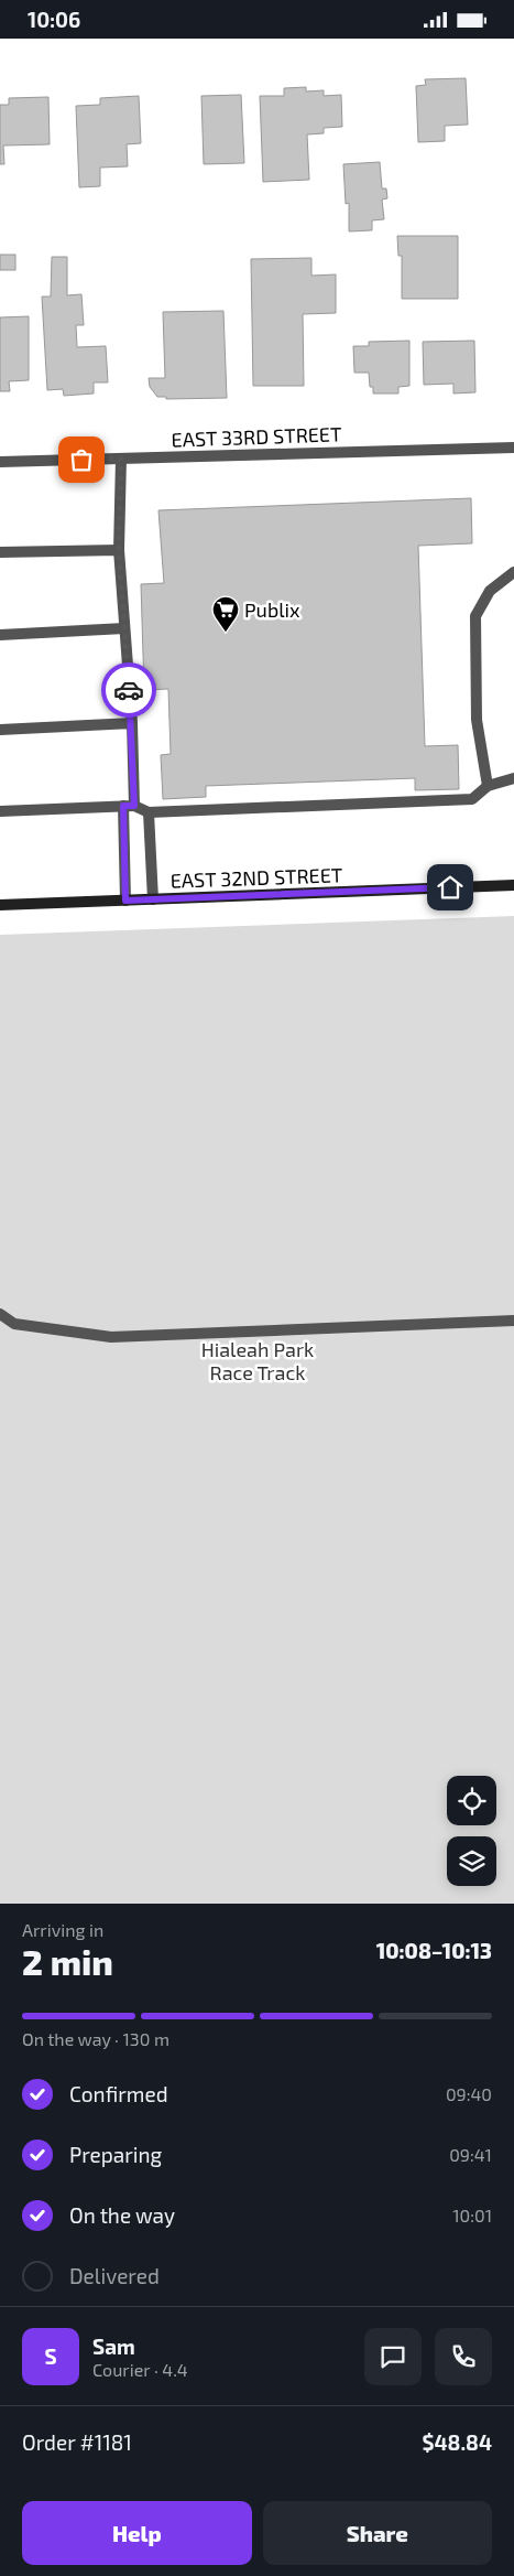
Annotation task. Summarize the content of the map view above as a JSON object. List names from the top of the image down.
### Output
{
  "streets": {
    "street": ["EAST 33RD STREET", "EAST 32ND STREET"]
  },
  "parks": ["Hialeah Park Race Track"],
  "places": {
    "supermarket": ["Publix"]
  },
  "page": {
    "status": "10:06",
    "heading": ["2 min", "Arriving in", "10:08–10:13"],
    "panel": [
      "Sam",
      "Courier · 4.4",
      "Order #1181",
      "$48.84"
    ],
    "bar": "On the way · 130 m",
    "list": [
      ["Confirmed", "09:40"],
      ["Preparing", "09:41"],
      ["On the way", "10:01"],
      "Delivered"
    ],
    "round": "S",
    "buttons": ["Help", "Share"]
  }
}
